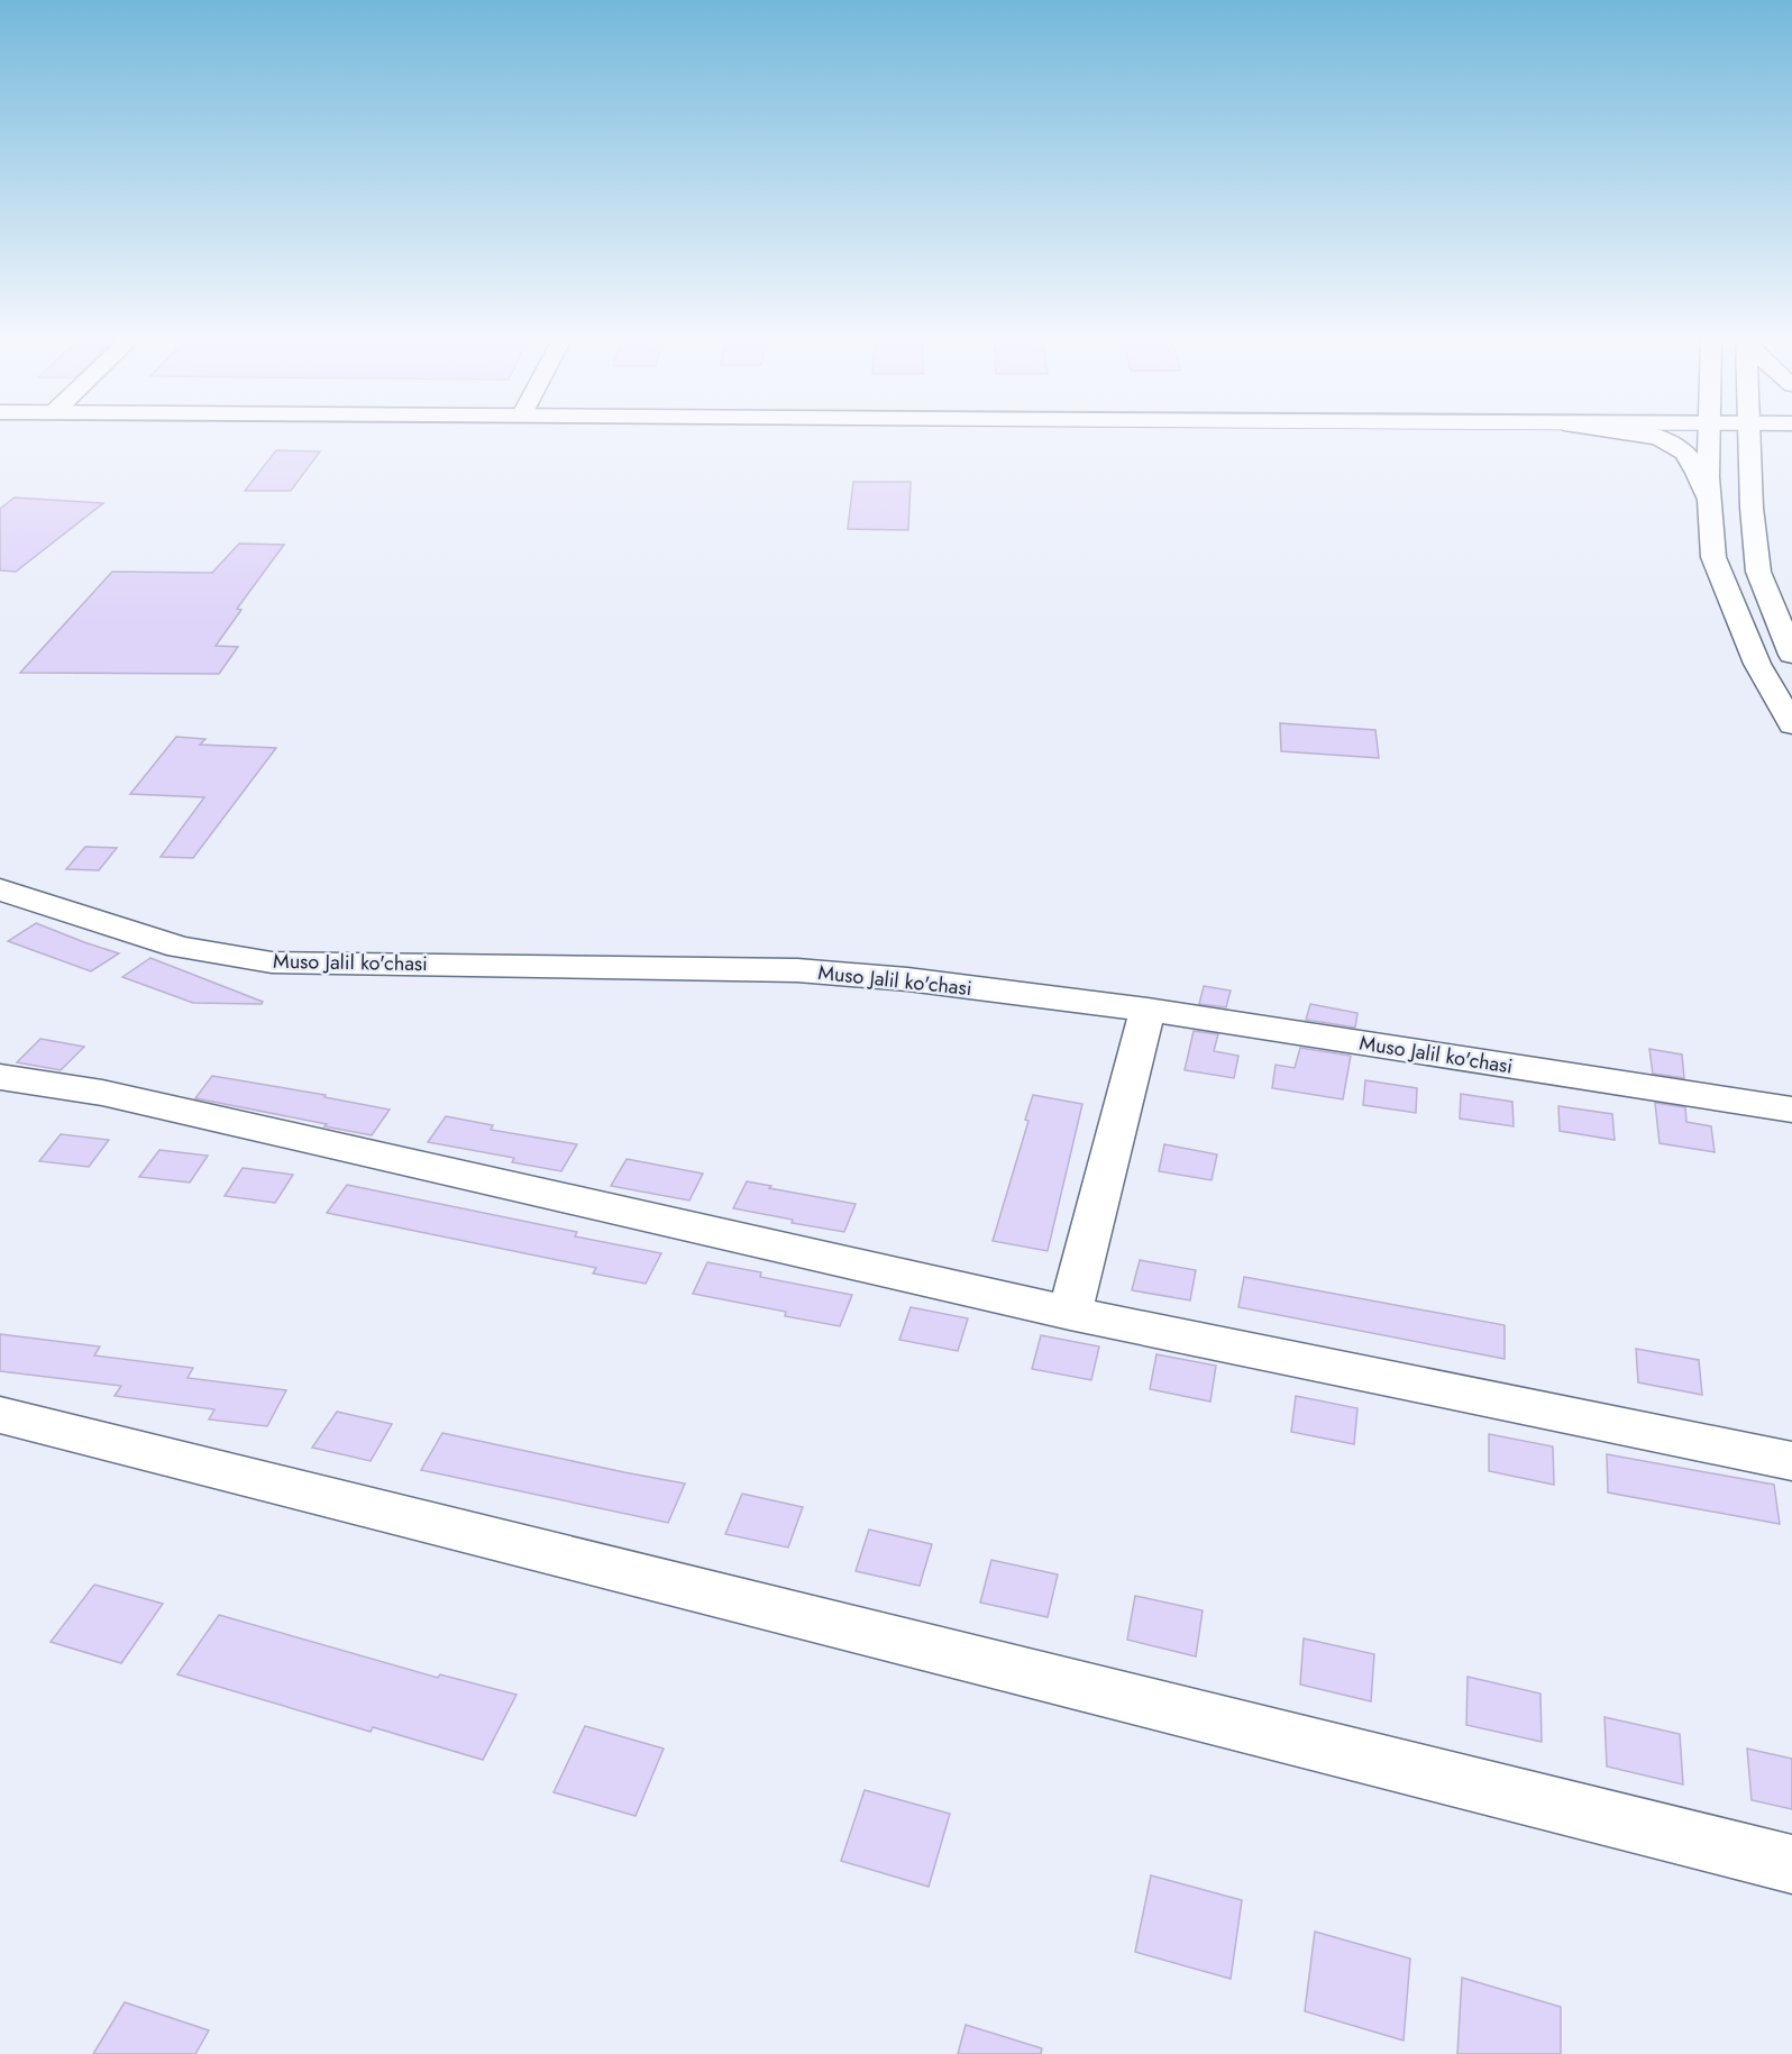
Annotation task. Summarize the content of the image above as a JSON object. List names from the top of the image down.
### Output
{
  "streets": {
    "main road": ["Muso Jalil ko'chasi"]
  }
}
